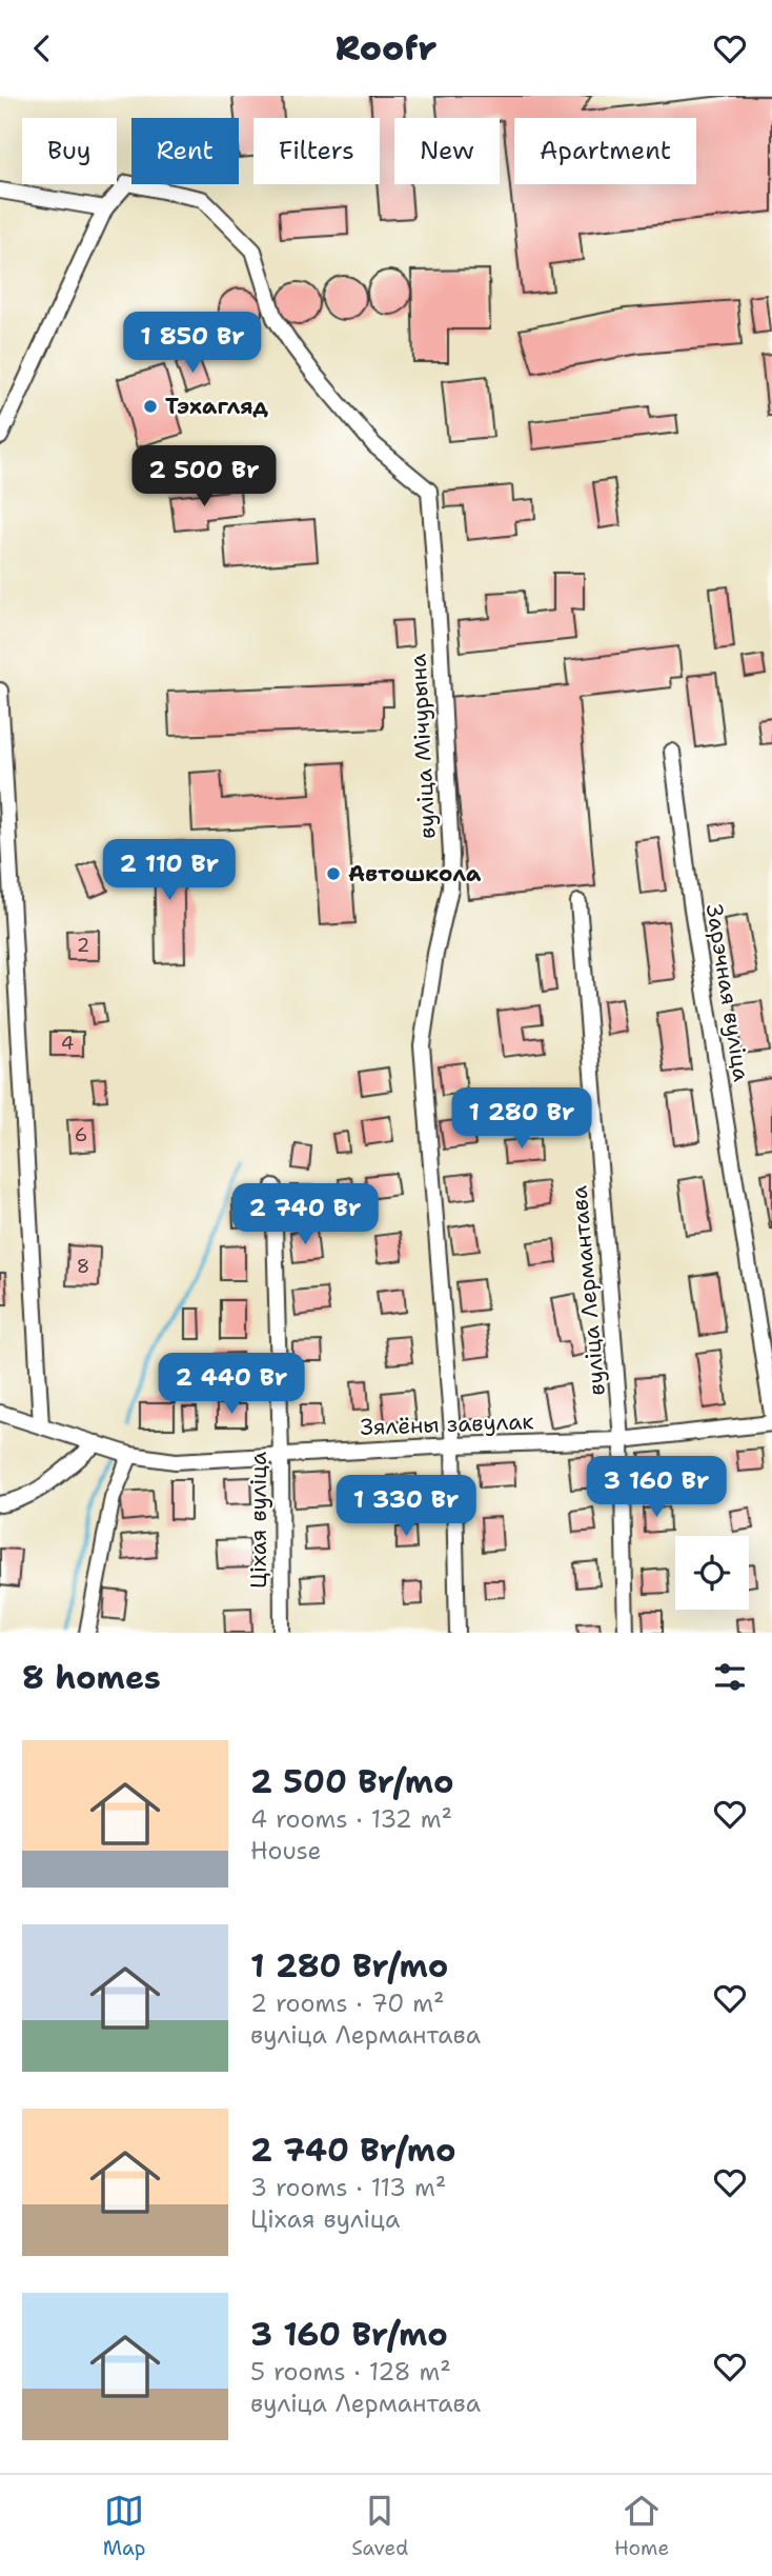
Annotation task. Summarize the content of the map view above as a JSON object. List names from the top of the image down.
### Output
{
  "streets": {
    "street": [
      "вуліца Мічурына",
      "Зарэчная вуліца",
      "вуліца Лермантава",
      "Зялёны завулак",
      "Ціхая вуліца"
    ]
  },
  "crossings": [
    ["вуліца Мічурына", "Зялёны завулак"],
    ["вуліца Лермантава", "Зялёны завулак"],
    ["Зялёны завулак", "Ціхая вуліца"]
  ],
  "places": ["Тэхагляд", "Автошкола"],
  "house_numbers": [
    "2",
    "4",
    "6",
    "8"
  ],
  "page": {
    "header": "Roofr",
    "chip": [
      "Buy",
      "Rent",
      "Filters",
      "New",
      "Apartment"
    ],
    "price": [
      "1 850 Br",
      "2 500 Br",
      "2 110 Br",
      "1 280 Br",
      "2 740 Br",
      "2 440 Br",
      "3 160 Br",
      "1 330 Br"
    ],
    "heading": "8 homes",
    "list": [
      {
        "name": "2 500 Br/mo",
        "note": "4 rooms · 132 m² · House"
      },
      {
        "name": "1 280 Br/mo",
        "note": "2 rooms · 70 m² · вуліца Лермантава"
      },
      {
        "name": "2 740 Br/mo",
        "note": "3 rooms · 113 m² · Ціхая вуліца"
      },
      {
        "name": "3 160 Br/mo",
        "note": "5 rooms · 128 m² · вуліца Лермантава"
      }
    ],
    "tabs": ["Map", "Saved", "Home"]
  }
}
